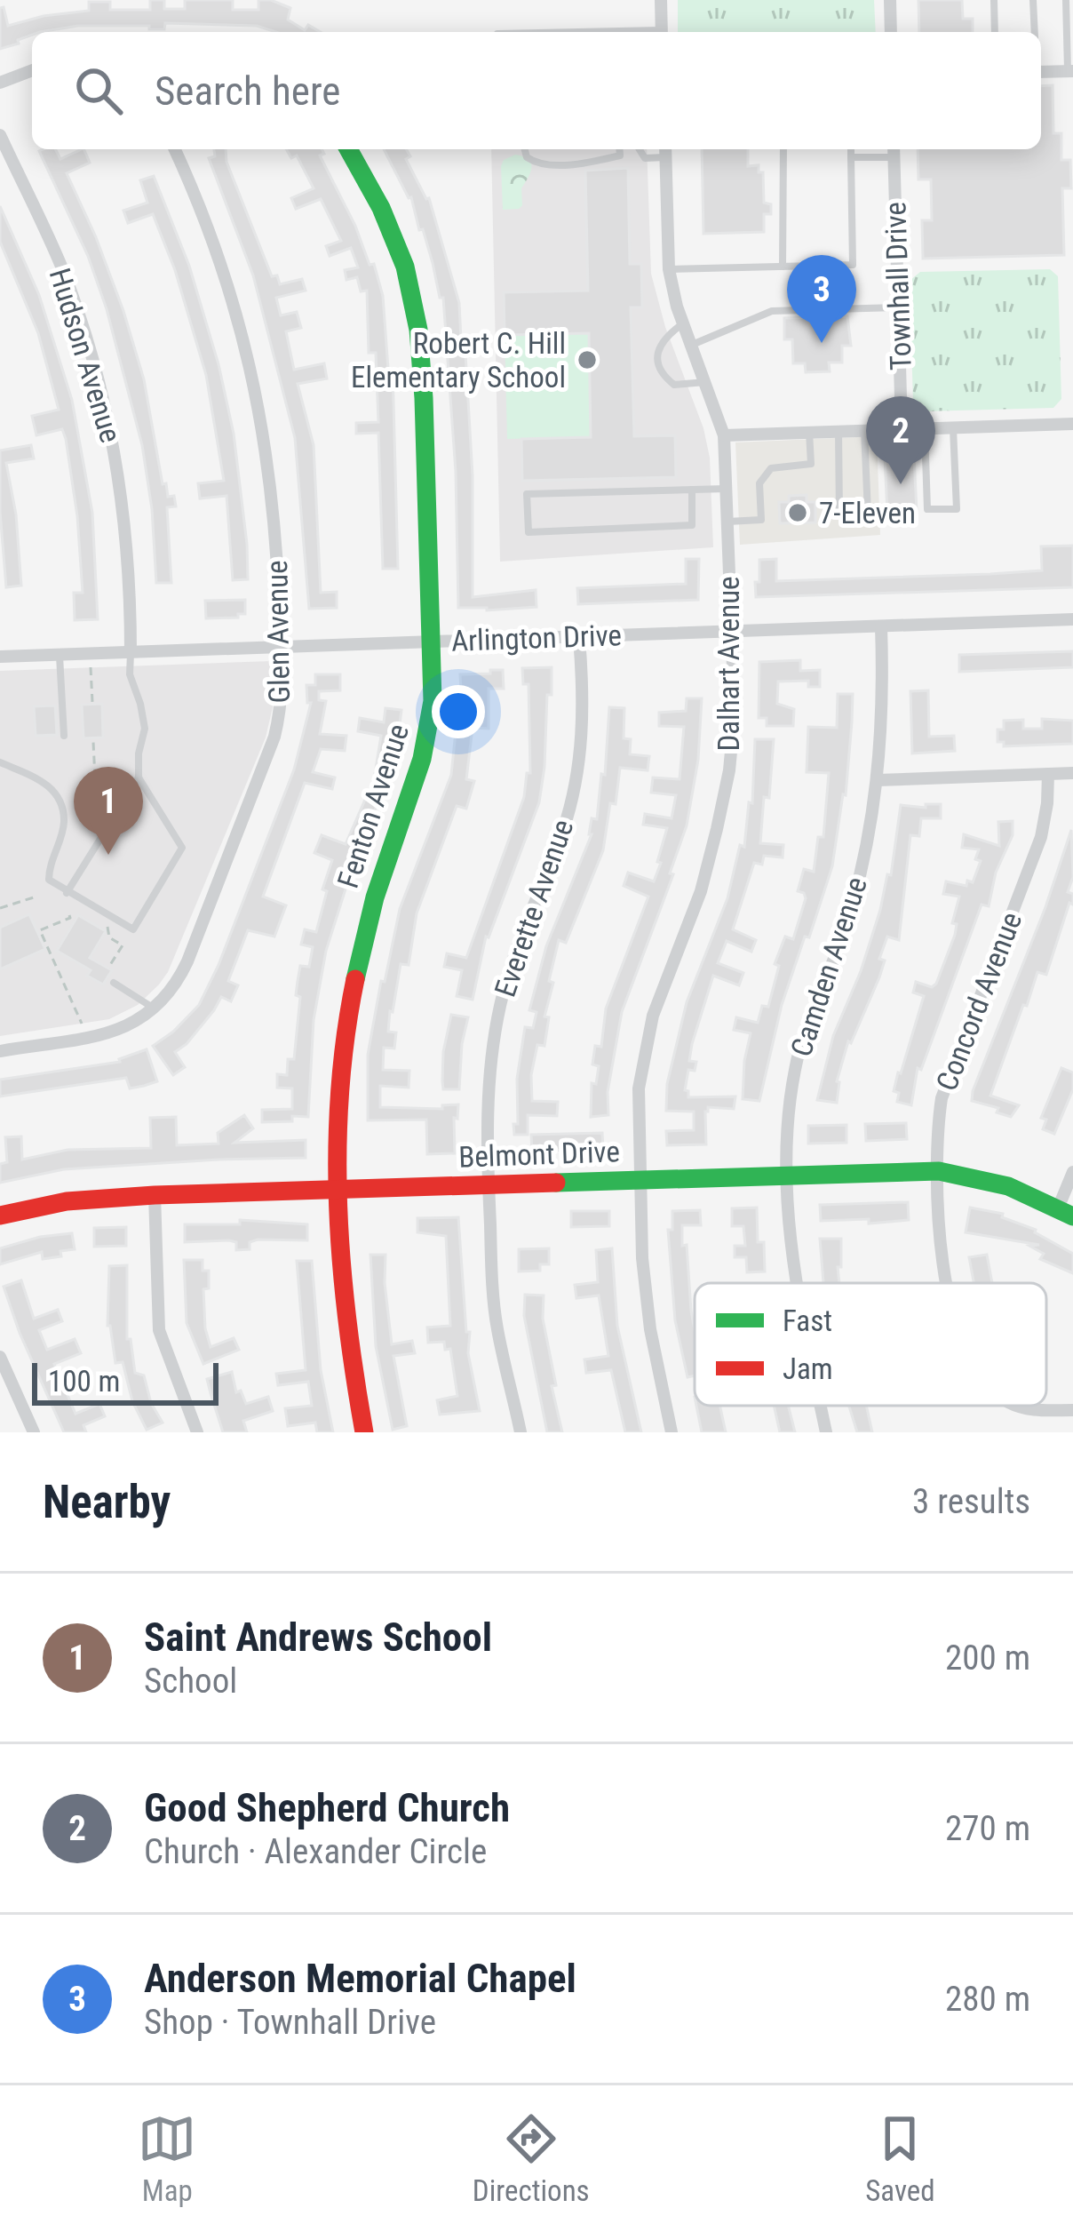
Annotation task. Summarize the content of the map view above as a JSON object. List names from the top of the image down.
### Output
{
  "streets": {
    "street": [
      "Townhall Drive",
      "Hudson Avenue",
      "Glen Avenue",
      "Arlington Drive",
      "Dalhart Avenue",
      "Fenton Avenue",
      "Everette Avenue",
      "Camden Avenue",
      "Concord Avenue",
      "Belmont Drive"
    ]
  },
  "crossings": [
    ["Hudson Avenue", "Arlington Drive"],
    ["Glen Avenue", "Arlington Drive"],
    ["Arlington Drive", "Dalhart Avenue"],
    ["Arlington Drive", "Fenton Avenue"],
    ["Arlington Drive", "Everette Avenue"],
    ["Arlington Drive", "Camden Avenue"],
    ["Dalhart Avenue", "Belmont Drive"],
    ["Fenton Avenue", "Belmont Drive"],
    ["Everette Avenue", "Belmont Drive"],
    ["Camden Avenue", "Belmont Drive"],
    ["Concord Avenue", "Belmont Drive"]
  ],
  "places": ["Robert C. Hill Elementary School", "7-Eleven"],
  "legend": ["Fast", "Jam"],
  "scale_bar": "100 m",
  "page": {
    "search": "Search here",
    "pins": ["3", "2", "1"],
    "scale": "100 m",
    "heading": ["Nearby", "3 results"],
    "list": [
      {
        "mark": "1",
        "name": "Saint Andrews School",
        "note": "School",
        "value": "200 m"
      },
      {
        "mark": "2",
        "name": "Good Shepherd Church",
        "note": "Church · Alexander Circle",
        "value": "270 m"
      },
      {
        "mark": "3",
        "name": "Anderson Memorial Chapel",
        "note": "Shop · Townhall Drive",
        "value": "280 m"
      }
    ],
    "nav": ["Map", "Directions", "Saved"]
  }
}
